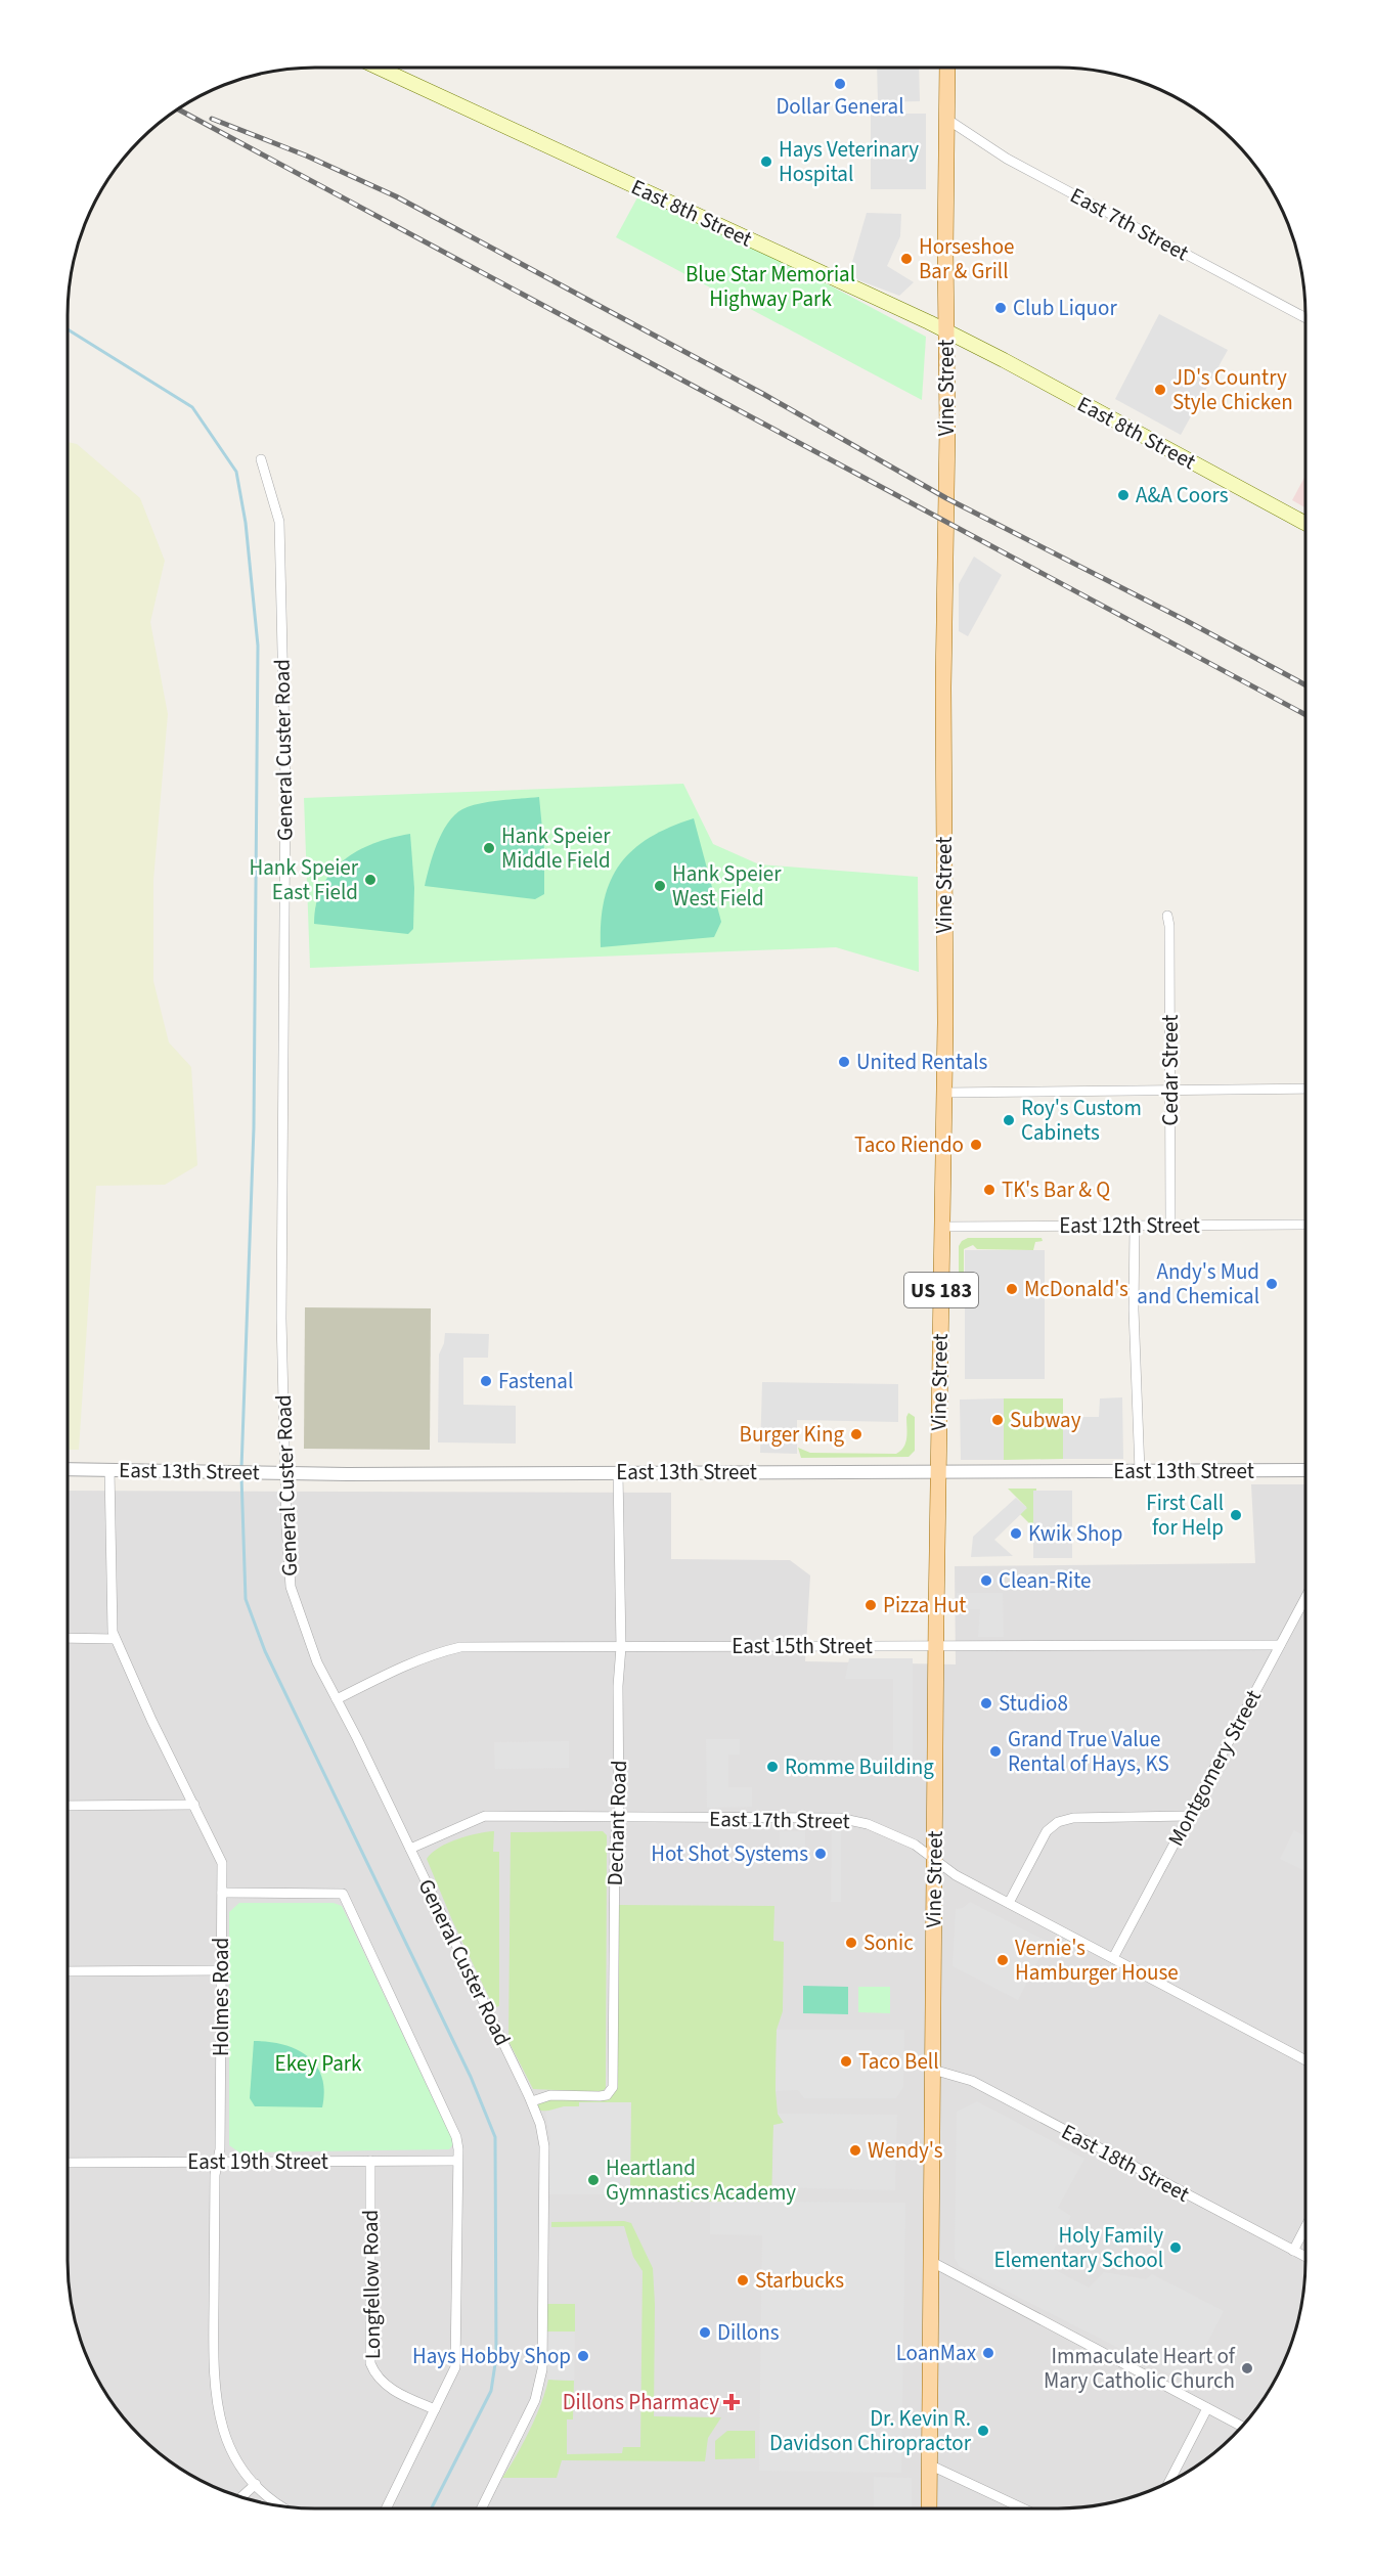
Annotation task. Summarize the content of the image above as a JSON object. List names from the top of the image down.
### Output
{
  "streets": {
    "main road": ["East 8th Street", "Vine Street", "US 183"],
    "street": [
      "East 7th Street",
      "General Custer Road",
      "Cedar Street",
      "East 12th Street",
      "East 13th Street",
      "East 15th Street",
      "Montgomery Street",
      "East 17th Street",
      "Dechant Road",
      "Holmes Road",
      "East 19th Street",
      "East 18th Street",
      "Longfellow Road"
    ]
  },
  "crossings": [
    ["East 8th Street", "Vine Street"],
    ["East 7th Street", "Vine Street"],
    ["Vine Street", "East 12th Street"],
    ["Vine Street", "East 13th Street"],
    ["Vine Street", "East 15th Street"],
    ["Vine Street", "East 17th Street"],
    ["Vine Street", "East 18th Street"],
    ["General Custer Road", "East 13th Street"],
    ["General Custer Road", "East 15th Street"],
    ["General Custer Road", "East 17th Street"],
    ["General Custer Road", "Dechant Road"],
    ["Cedar Street", "East 12th Street"],
    ["East 13th Street", "Dechant Road"],
    ["East 13th Street", "Holmes Road"],
    ["East 15th Street", "Montgomery Street"],
    ["East 15th Street", "Dechant Road"],
    ["Montgomery Street", "East 17th Street"],
    ["East 17th Street", "Dechant Road"],
    ["Holmes Road", "East 19th Street"],
    ["East 19th Street", "Longfellow Road"]
  ],
  "parks": ["Blue Star Memorial Highway Park", "Ekey Park"],
  "places": {
    "other": [
      "Dollar General",
      "Hays Veterinary Hospital",
      "Horseshoe Bar & Grill",
      "Club Liquor",
      "JD's Country Style Chicken",
      "A&A Coors",
      "Hank Speier Middle Field",
      "Hank Speier East Field",
      "Hank Speier West Field",
      "United Rentals",
      "Roy's Custom Cabinets",
      "Taco Riendo",
      "TK's Bar & Q",
      "Andy's Mud and Chemical",
      "McDonald's",
      "Fastenal",
      "Subway",
      "Burger King",
      "First Call for Help",
      "Kwik Shop",
      "Clean-Rite",
      "Pizza Hut",
      "Studio8",
      "Grand True Value Rental of Hays, KS",
      "Romme Building",
      "Hot Shot Systems",
      "Sonic",
      "Vernie's Hamburger House",
      "Taco Bell",
      "Wendy's",
      "Heartland Gymnastics Academy",
      "Holy Family Elementary School",
      "Starbucks",
      "Dillons",
      "LoanMax",
      "Hays Hobby Shop",
      "Immaculate Heart of Mary Catholic Church",
      "Dr. Kevin R. Davidson Chiropractor"
    ],
    "health": ["Dillons Pharmacy"]
  }
}
